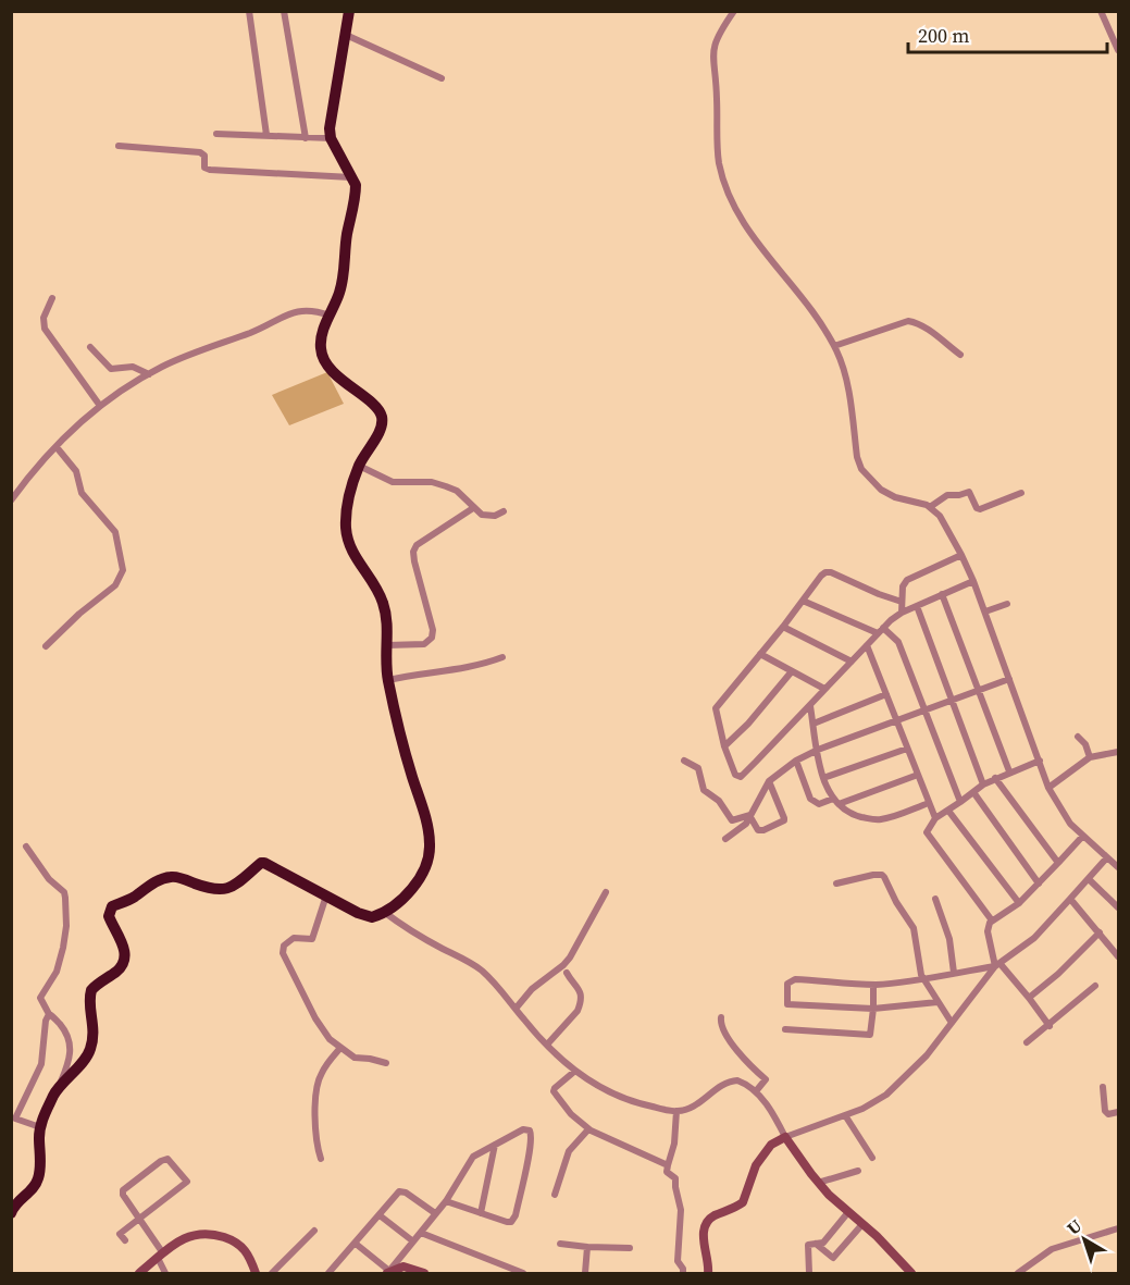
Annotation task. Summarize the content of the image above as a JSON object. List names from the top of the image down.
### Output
{
  "scale_bar": "200 m",
  "north": "top left"
}
